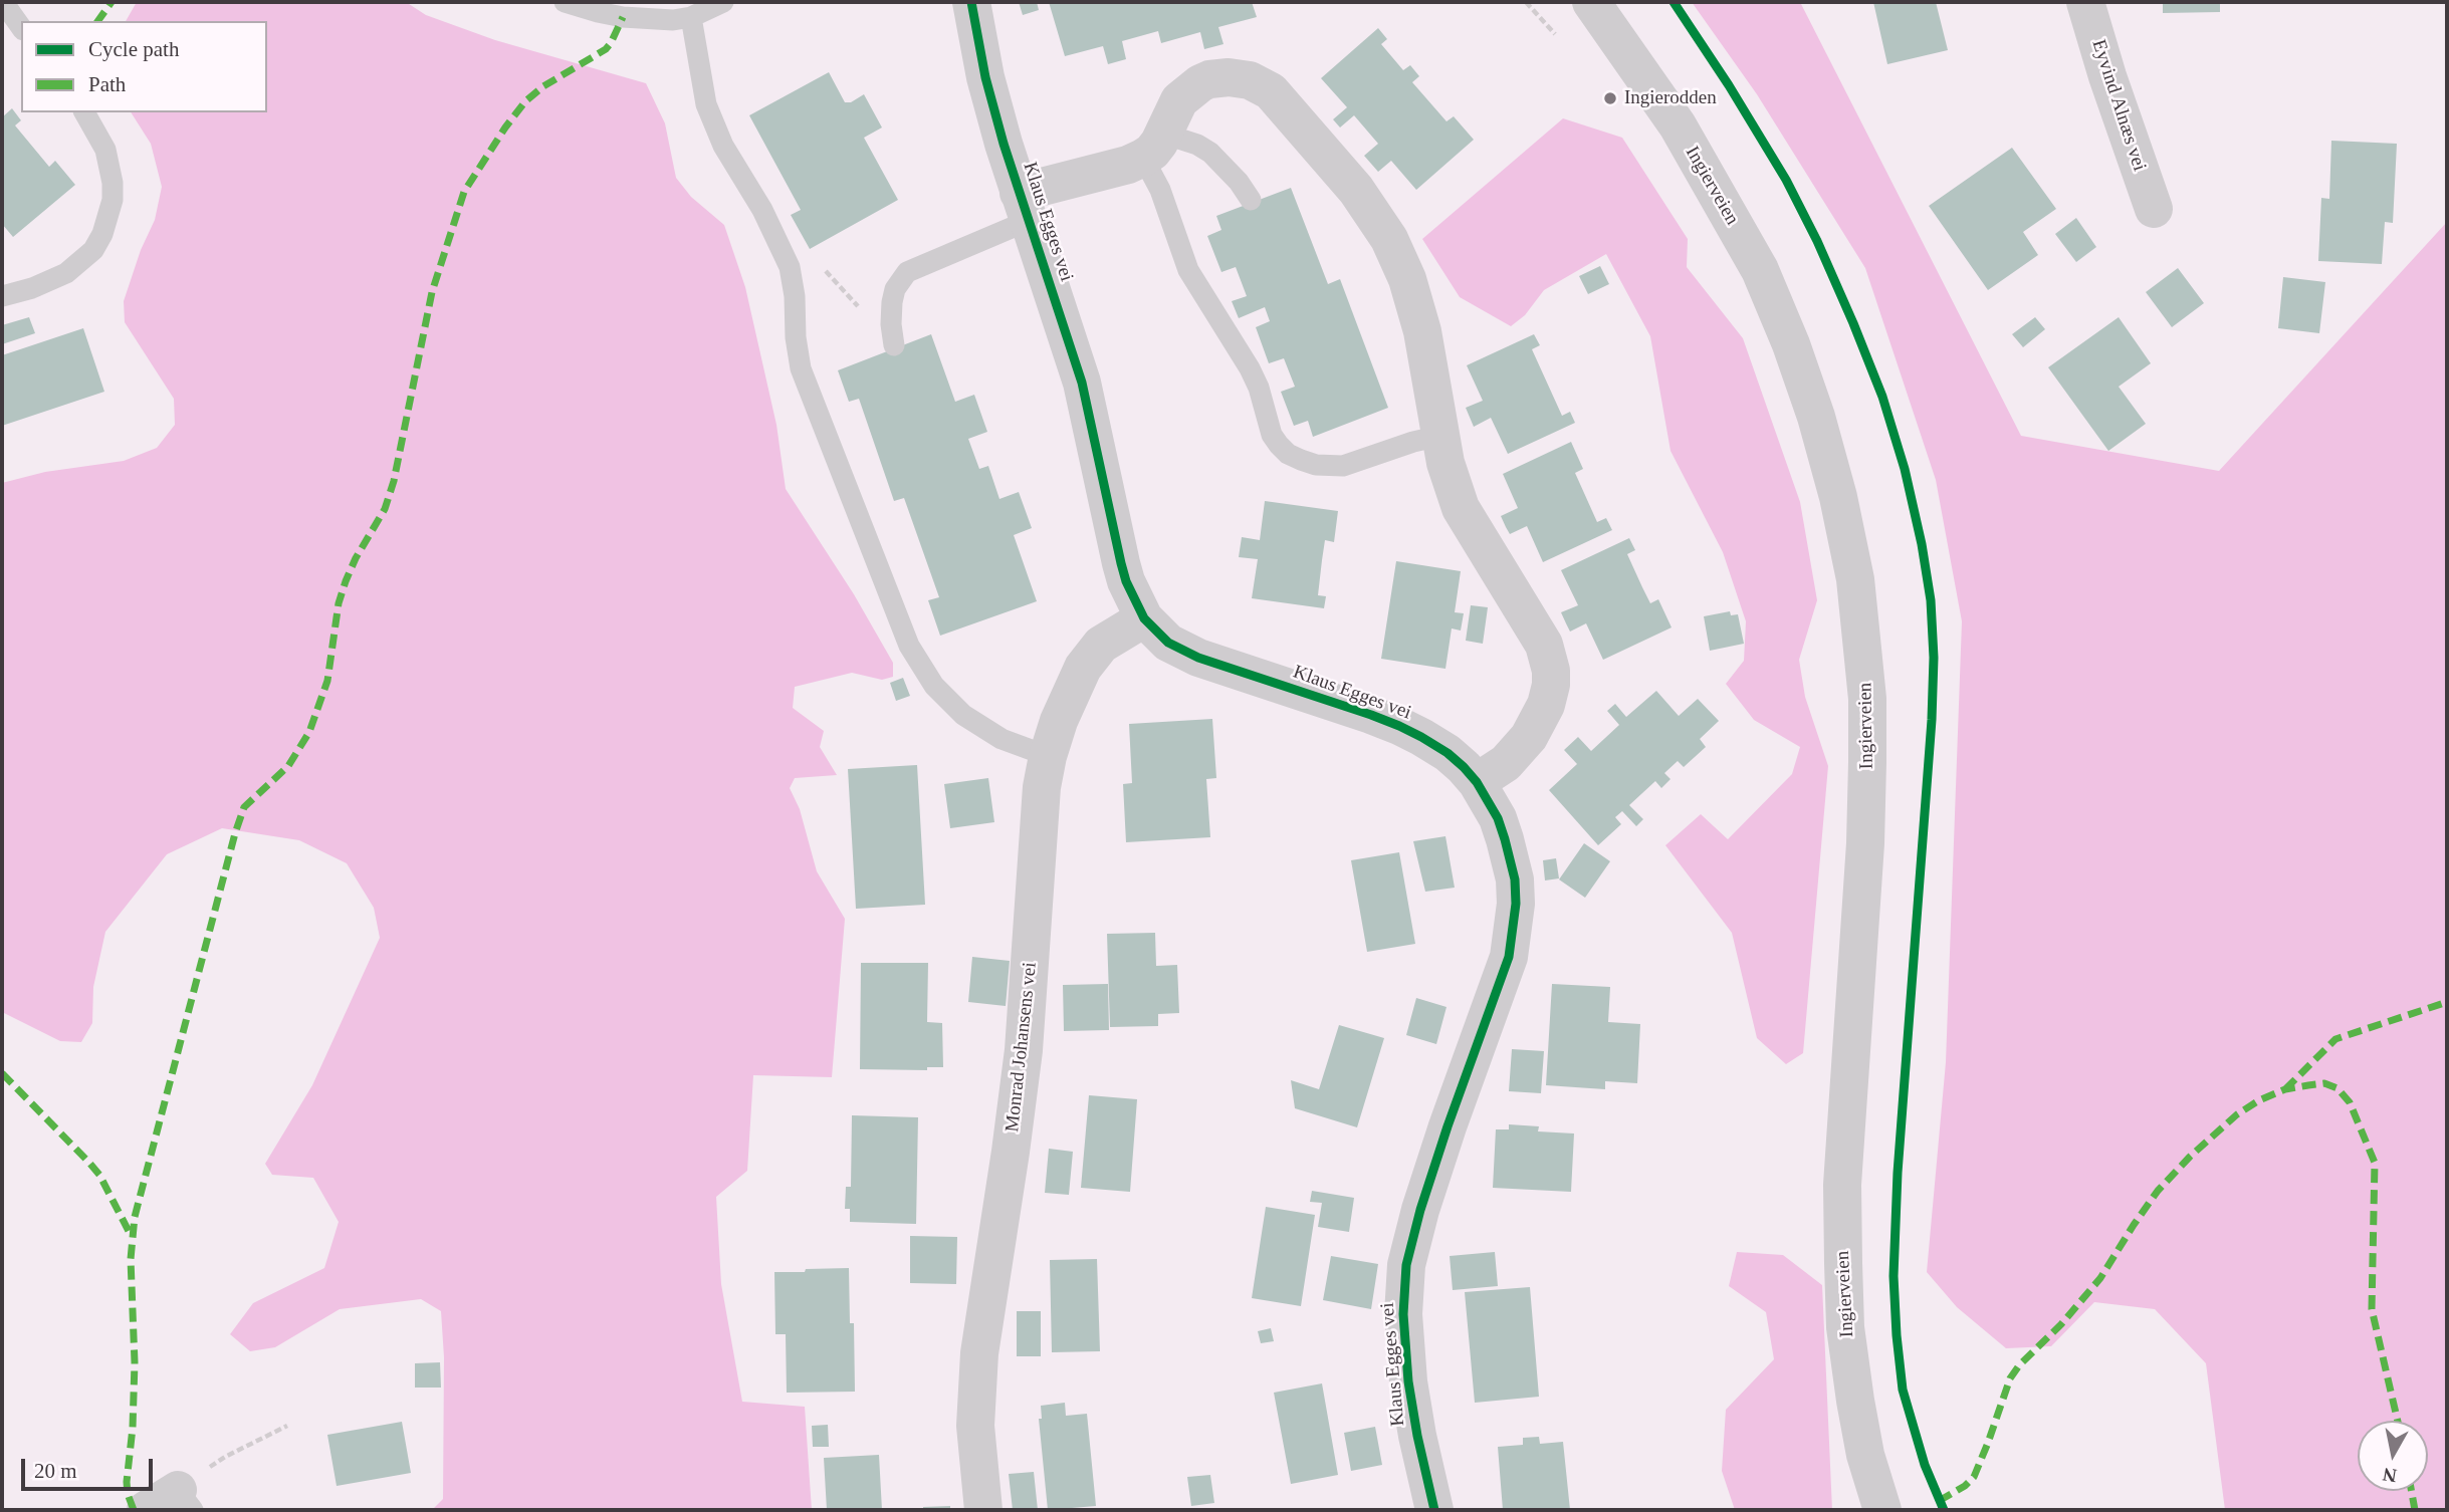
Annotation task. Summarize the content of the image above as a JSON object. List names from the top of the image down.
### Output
{
  "streets": {
    "street": [
      "Eyvind Alnæs vei",
      "Ingierveien",
      "Klaus Egges vei",
      "Monrad Johansens vei"
    ]
  },
  "crossings": [
    ["Klaus Egges vei", "Monrad Johansens vei"]
  ],
  "places": ["Ingierodden"],
  "legend": ["Cycle path", "Path"],
  "scale_bar": "20 m",
  "north": "bottom"
}
